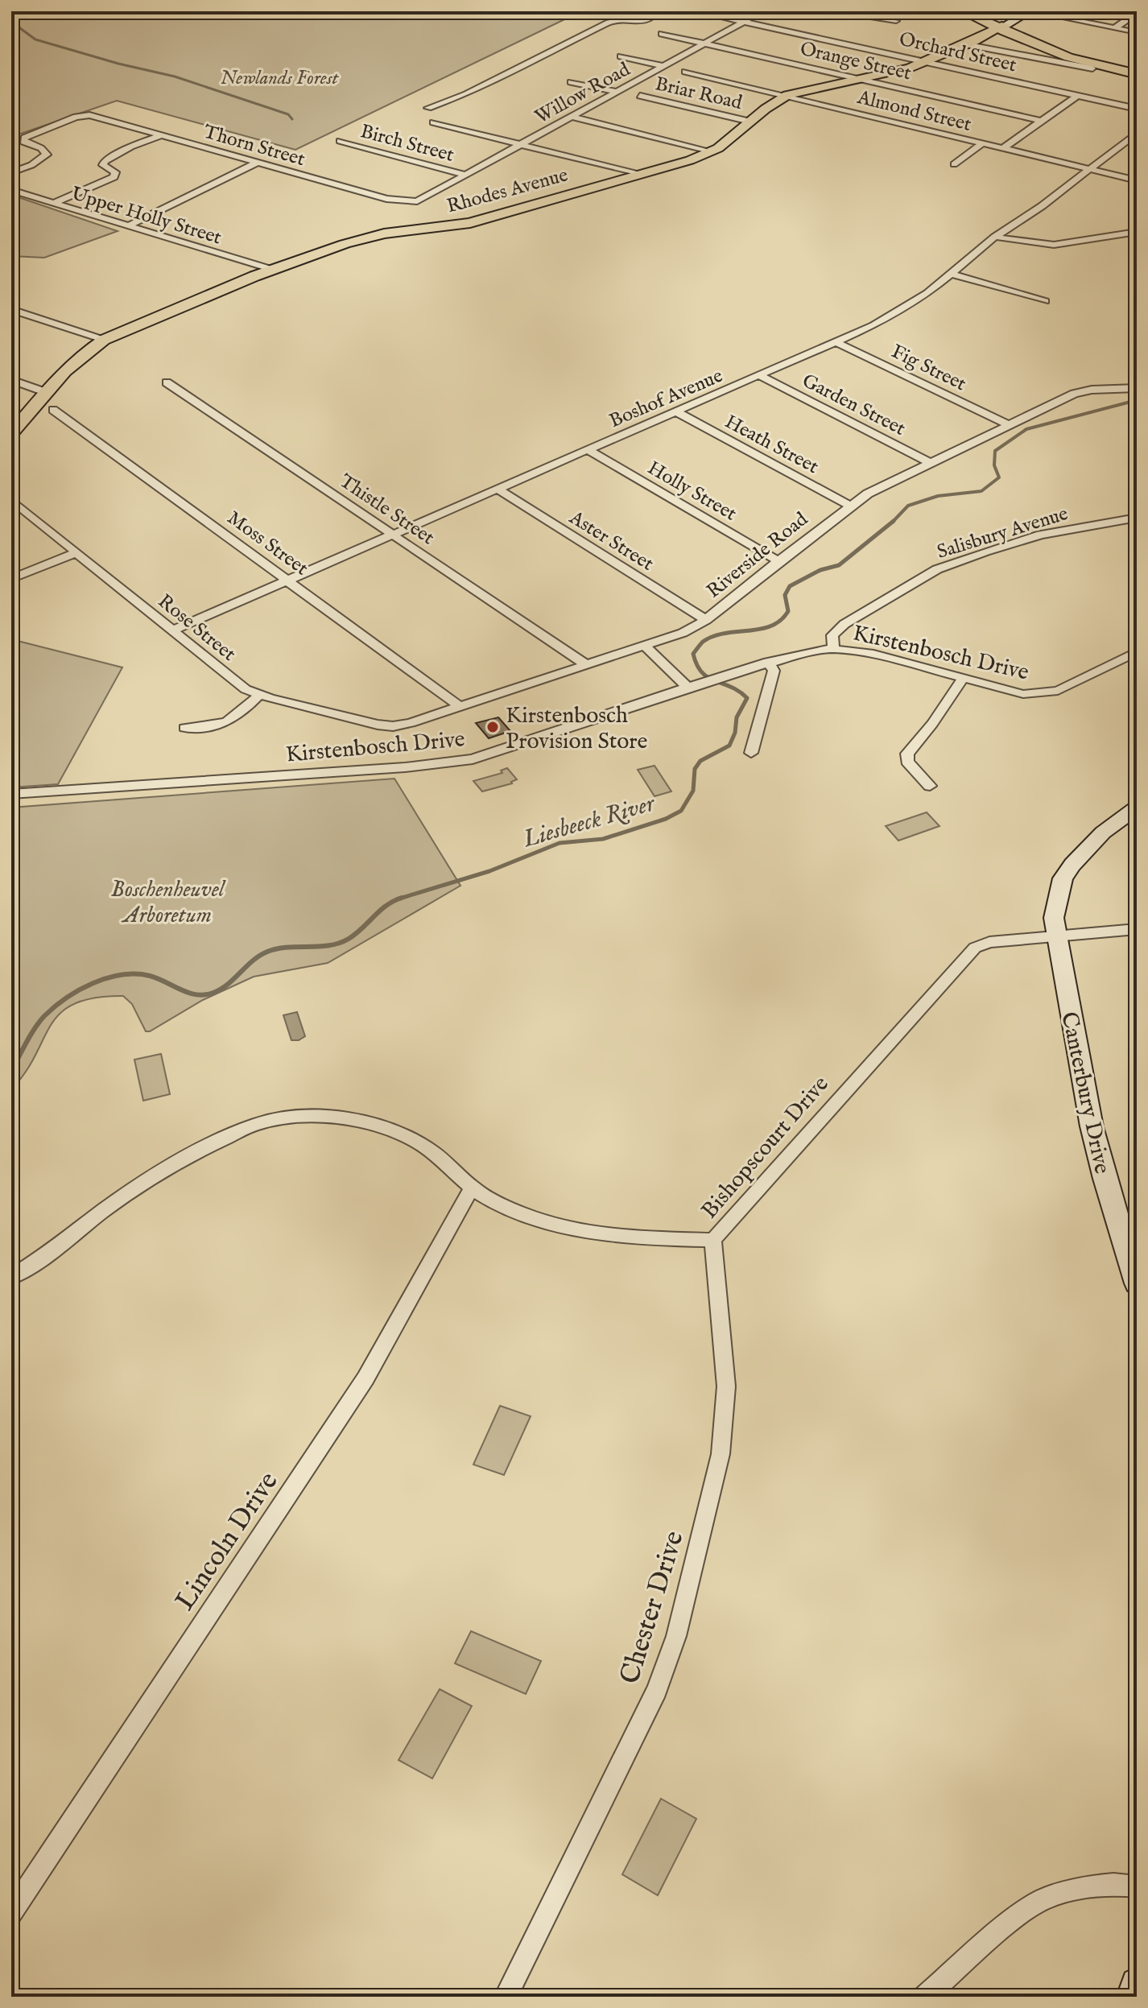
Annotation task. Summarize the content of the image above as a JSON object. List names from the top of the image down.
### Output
{
  "streets": {
    "main road": ["Rhodes Avenue"],
    "street": [
      "Orchard Street",
      "Orange Street",
      "Willow Road",
      "Briar Road",
      "Almond Street",
      "Birch Street",
      "Thorn Street",
      "Upper Holly Street",
      "Fig Street",
      "Boshof Avenue",
      "Garden Street",
      "Heath Street",
      "Holly Street",
      "Thistle Street",
      "Salisbury Avenue",
      "Aster Street",
      "Moss Street",
      "Riverside Road",
      "Rose Street",
      "Kirstenbosch Drive",
      "Canterbury Drive",
      "Bishopscourt Drive",
      "Lincoln Drive",
      "Chester Drive"
    ]
  },
  "crossings": [
    ["Orchard Street", "Willow Road"],
    ["Orchard Street", "Rhodes Avenue"],
    ["Orange Street", "Willow Road"],
    ["Orange Street", "Rhodes Avenue"],
    ["Willow Road", "Birch Street"],
    ["Willow Road", "Thorn Street"],
    ["Briar Road", "Rhodes Avenue"],
    ["Almond Street", "Rhodes Avenue"],
    ["Almond Street", "Boshof Avenue"],
    ["Rhodes Avenue", "Upper Holly Street"],
    ["Fig Street", "Boshof Avenue"],
    ["Fig Street", "Riverside Road"],
    ["Boshof Avenue", "Garden Street"],
    ["Boshof Avenue", "Heath Street"],
    ["Boshof Avenue", "Holly Street"],
    ["Boshof Avenue", "Thistle Street"],
    ["Boshof Avenue", "Aster Street"],
    ["Boshof Avenue", "Moss Street"],
    ["Boshof Avenue", "Rose Street"],
    ["Garden Street", "Riverside Road"],
    ["Heath Street", "Riverside Road"],
    ["Holly Street", "Riverside Road"],
    ["Thistle Street", "Riverside Road"],
    ["Salisbury Avenue", "Kirstenbosch Drive"],
    ["Aster Street", "Riverside Road"],
    ["Moss Street", "Riverside Road"],
    ["Riverside Road", "Rose Street"],
    ["Canterbury Drive", "Bishopscourt Drive"],
    ["Bishopscourt Drive", "Lincoln Drive"],
    ["Bishopscourt Drive", "Chester Drive"]
  ],
  "water": ["Liesbeeck River"],
  "parks": ["Newlands Forest", "Boschenheuvel Arboretum"],
  "places": ["Kirstenbosch Provision Store"]
}
